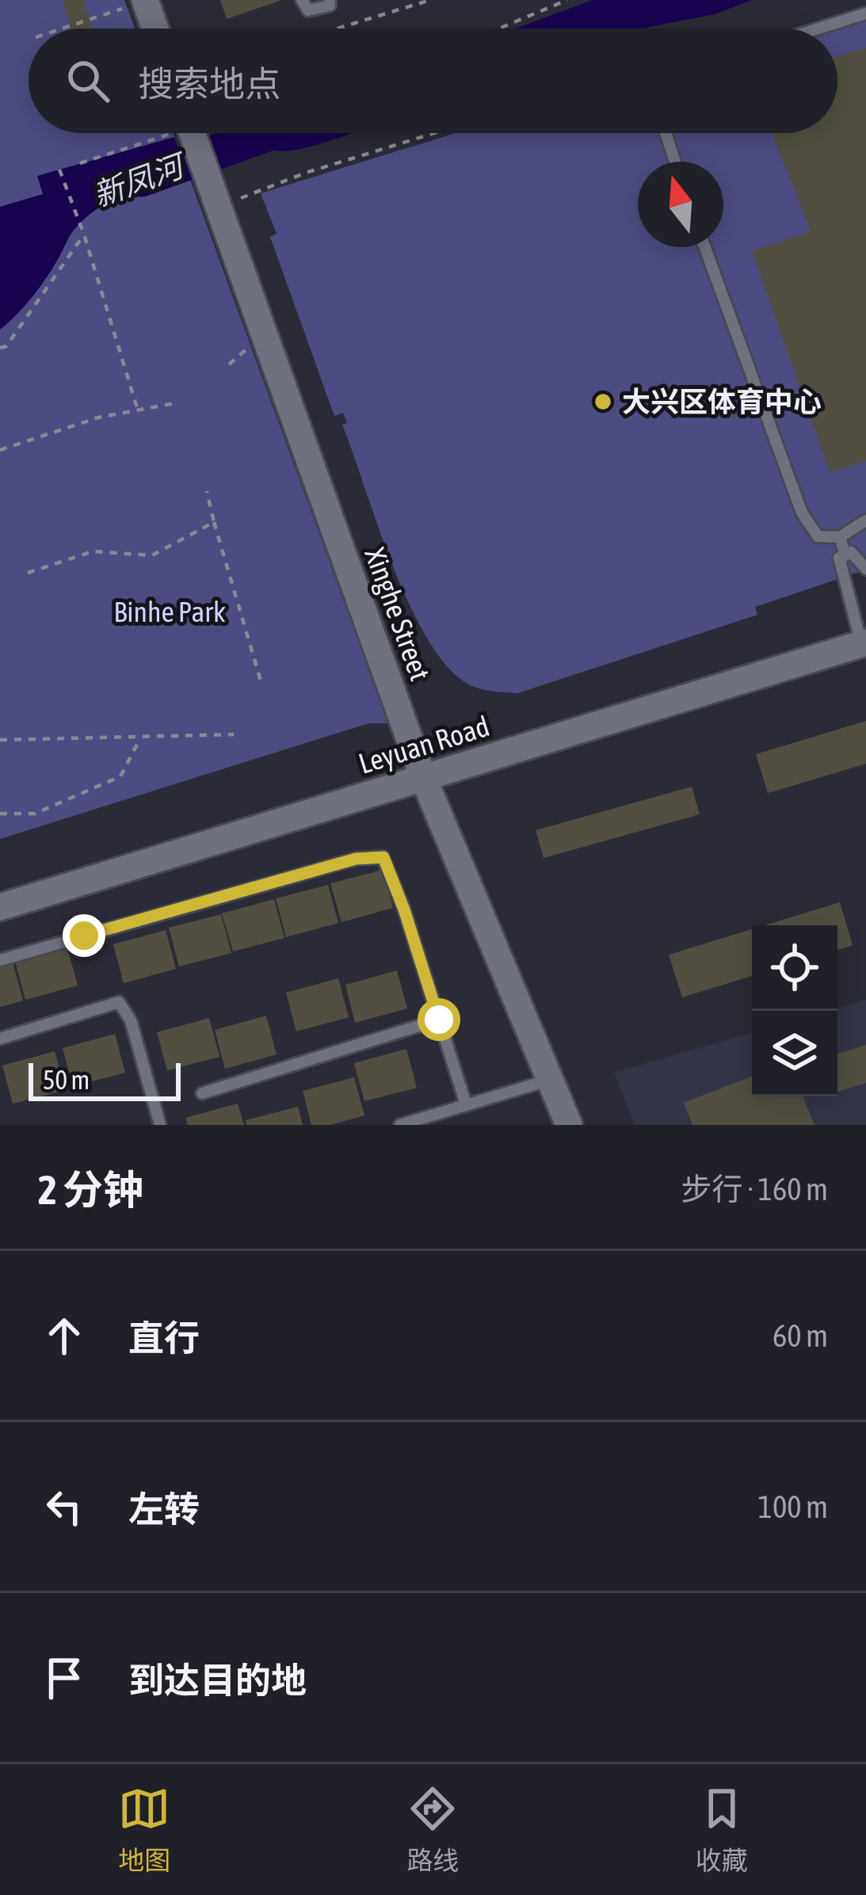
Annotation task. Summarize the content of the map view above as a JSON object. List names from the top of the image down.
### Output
{
  "streets": {
    "street": ["Xinghe Street", "Leyuan Road"]
  },
  "crossings": [
    ["Xinghe Street", "Leyuan Road"]
  ],
  "water": ["新凤河"],
  "parks": ["Binhe Park"],
  "places": ["大兴区体育中心"],
  "scale_bar": "50 m",
  "north": "top",
  "page": {
    "search": "搜索地点",
    "scale": "50 m",
    "heading": ["2 分钟", "步行 · 160 m"],
    "list": [
      ["直行", "60 m"],
      ["左转", "100 m"],
      "到达目的地"
    ],
    "nav": ["地图", "路线", "收藏"]
  }
}
